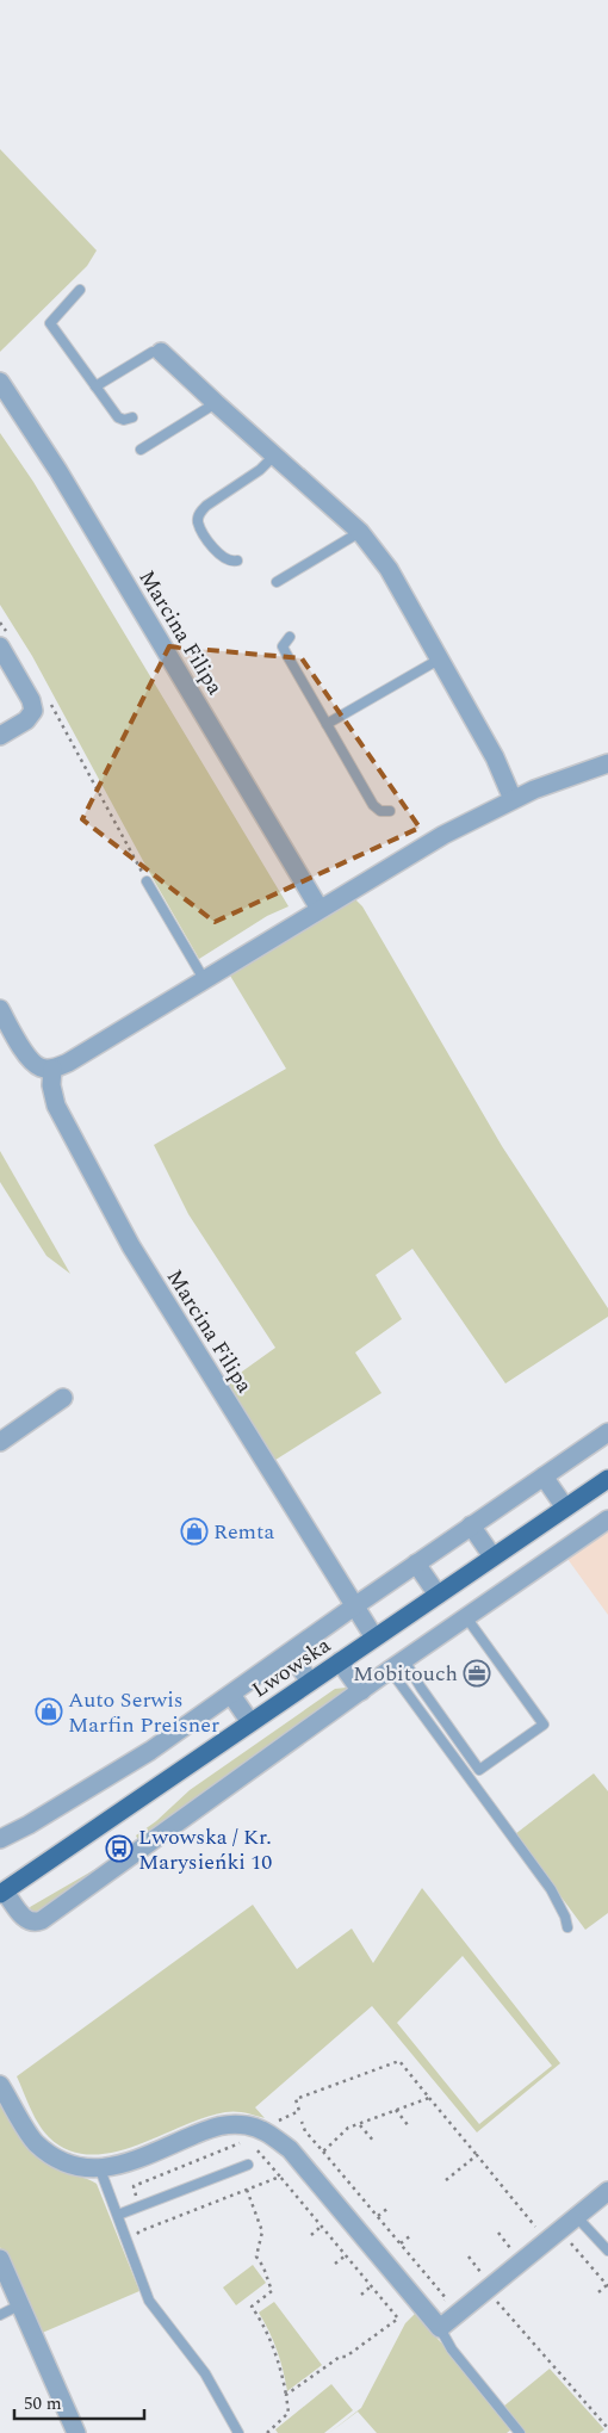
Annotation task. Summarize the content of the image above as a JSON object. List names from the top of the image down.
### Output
{
  "streets": {
    "main road": ["Lwowska"],
    "street": ["Marcina Filipa"]
  },
  "crossings": [
    ["Marcina Filipa", "Lwowska"]
  ],
  "places": {
    "shop": ["Remta", "Auto Serwis Marfin Preisner"],
    "office": ["Mobitouch"],
    "bus stop": ["Lwowska / Kr. Marysieńki 10"]
  },
  "scale_bar": "50 m"
}
